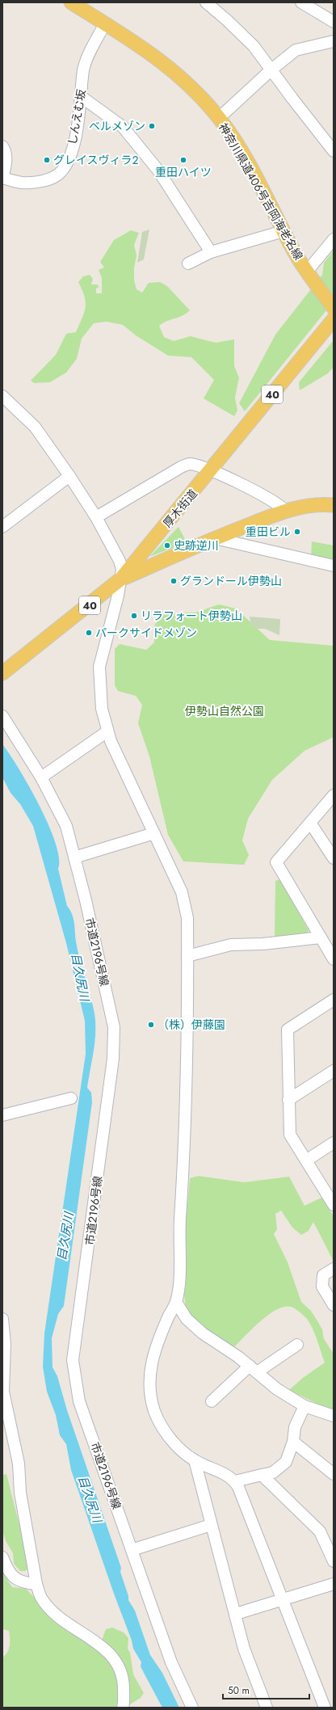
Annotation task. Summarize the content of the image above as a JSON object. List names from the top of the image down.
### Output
{
  "streets": {
    "main road": ["神奈川県道406号吉岡海老名線", "40", "厚木街道"],
    "street": ["しんえむ坂", "市道2196号線"]
  },
  "crossings": [
    ["しんえむ坂", "神奈川県道406号吉岡海老名線"],
    ["40", "厚木街道"]
  ],
  "water": ["目久尻川"],
  "parks": ["伊勢山自然公園"],
  "places": [
    "ベルメゾン",
    "グレイスヴィラ2",
    "重田ハイツ",
    "重田ビル",
    "史跡逆川",
    "グランドール伊勢山",
    "リラフォート伊勢山",
    "パークサイドメゾン",
    "（株）伊藤園"
  ],
  "scale_bar": "50 m"
}
